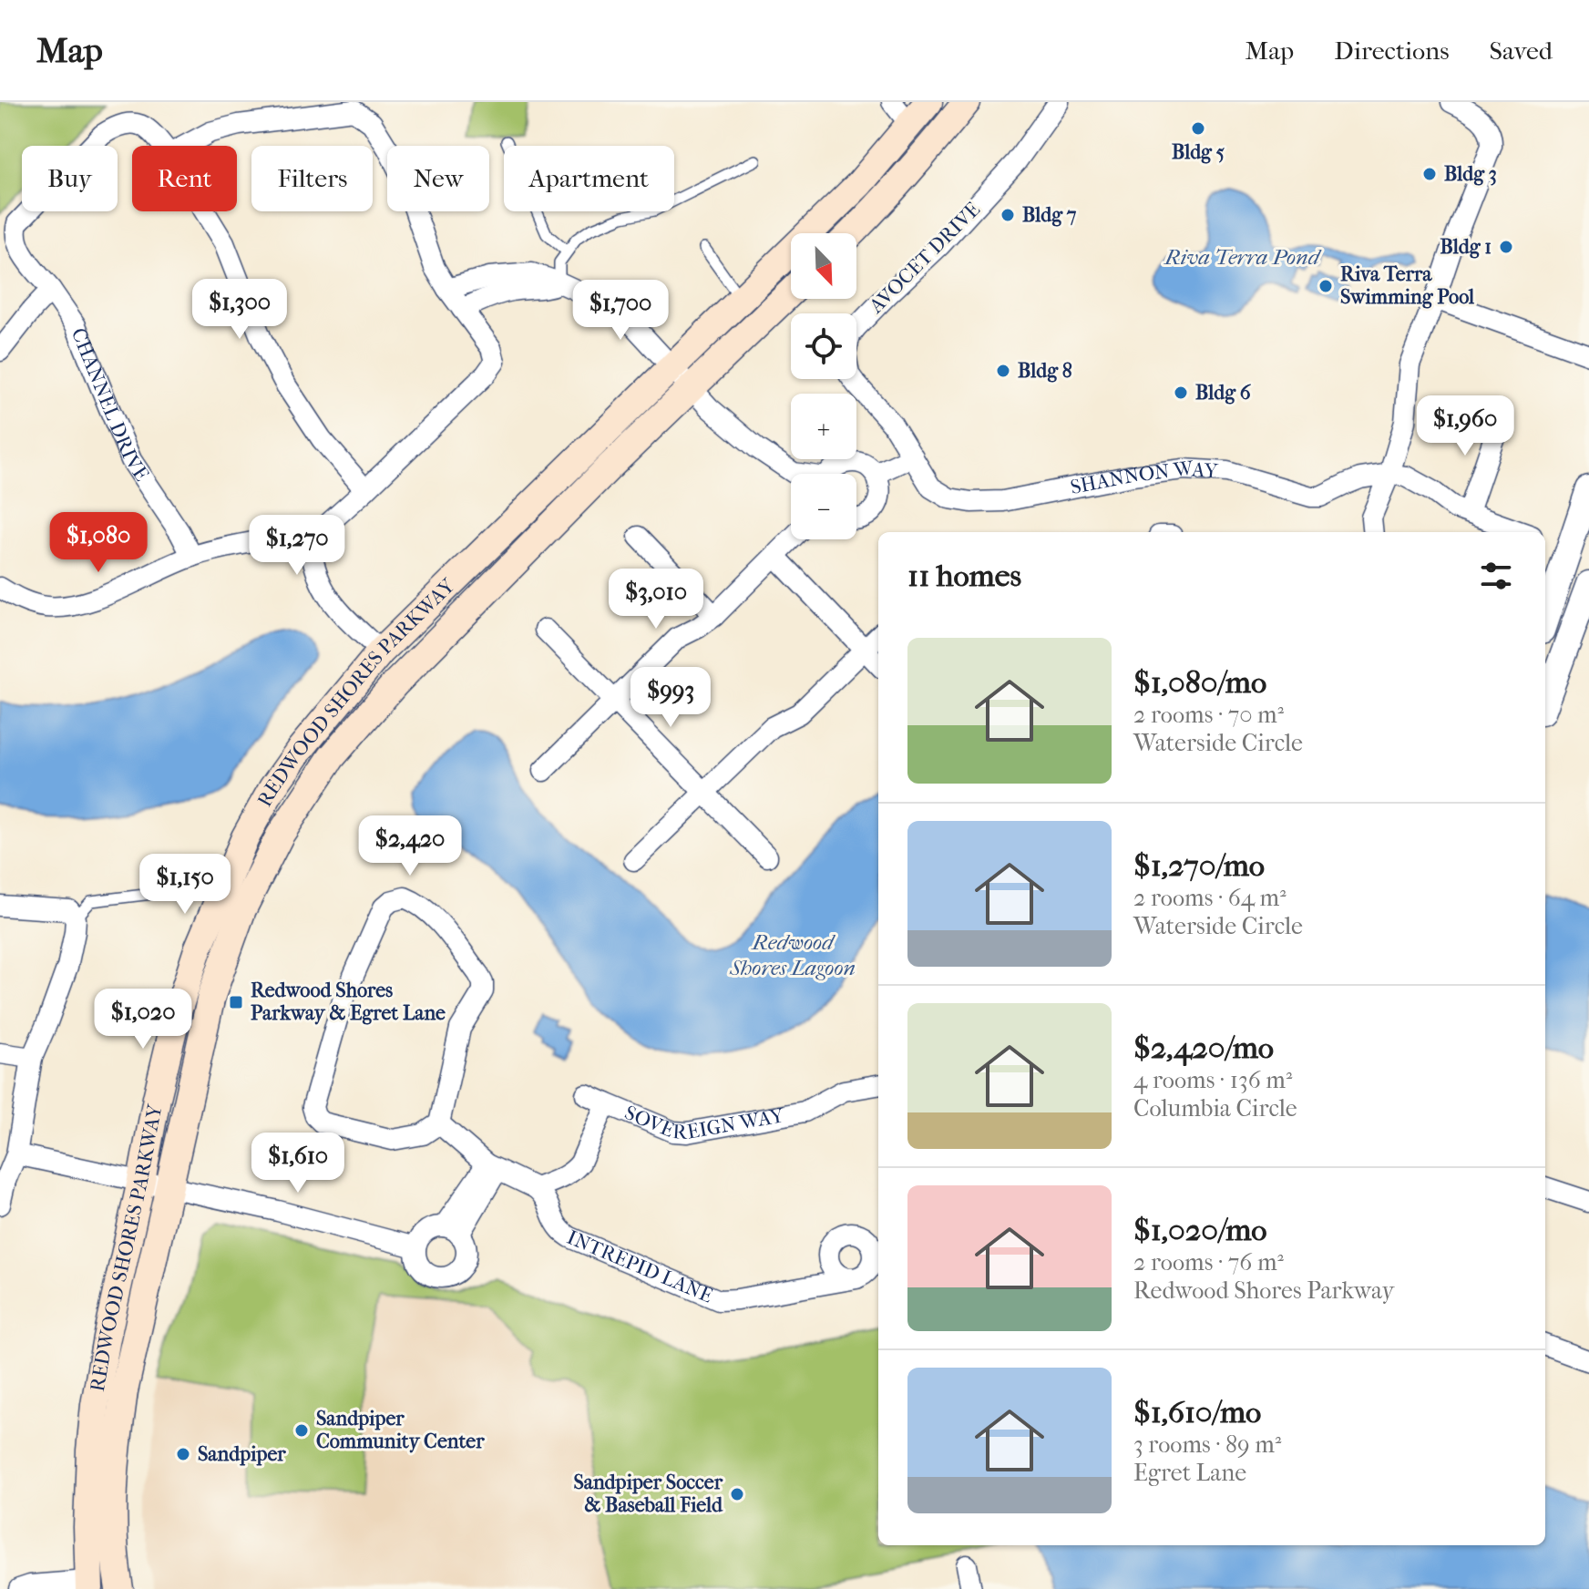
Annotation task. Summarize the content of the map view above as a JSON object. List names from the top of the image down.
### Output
{
  "streets": {
    "main road": ["REDWOOD SHORES PARKWAY"],
    "street": [
      "AVOCET DRIVE",
      "CHANNEL DRIVE",
      "SHANNON WAY",
      "SOVEREIGN WAY",
      "INTREPID LANE"
    ]
  },
  "crossings": [
    ["AVOCET DRIVE", "SHANNON WAY"],
    ["SOVEREIGN WAY", "INTREPID LANE"]
  ],
  "water": ["Riva Terra Pond", "Redwood Shores Lagoon"],
  "places": {
    "other": [
      "Bldg 5",
      "Bldg 3",
      "Bldg 7",
      "Bldg 1",
      "Riva Terra Swimming Pool",
      "Bldg 8",
      "Bldg 6",
      "Sandpiper Community Center",
      "Sandpiper",
      "Sandpiper Soccer & Baseball Field"
    ],
    "transit": ["Redwood Shores Parkway & Egret Lane"]
  },
  "north": "bottom right",
  "page": {
    "header": "Map",
    "nav": ["Map", "Directions", "Saved"],
    "chip": [
      "Buy",
      "Rent",
      "Filters",
      "New",
      "Apartment"
    ],
    "map_buttons": ["+", "−"],
    "price": [
      "$1,300",
      "$1,700",
      "$1,960",
      "$1,080",
      "$1,270",
      "$3,010",
      "$993",
      "$2,420",
      "$1,150",
      "$1,020",
      "$1,610"
    ],
    "heading": "11 homes",
    "list": [
      {
        "name": "$1,080/mo",
        "note": "2 rooms · 70 m² · Waterside Circle"
      },
      {
        "name": "$1,270/mo",
        "note": "2 rooms · 64 m² · Waterside Circle"
      },
      {
        "name": "$2,420/mo",
        "note": "4 rooms · 136 m² · Columbia Circle"
      },
      {
        "name": "$1,020/mo",
        "note": "2 rooms · 76 m² · Redwood Shores Parkway"
      },
      {
        "name": "$1,610/mo",
        "note": "3 rooms · 89 m² · Egret Lane"
      }
    ]
  }
}
